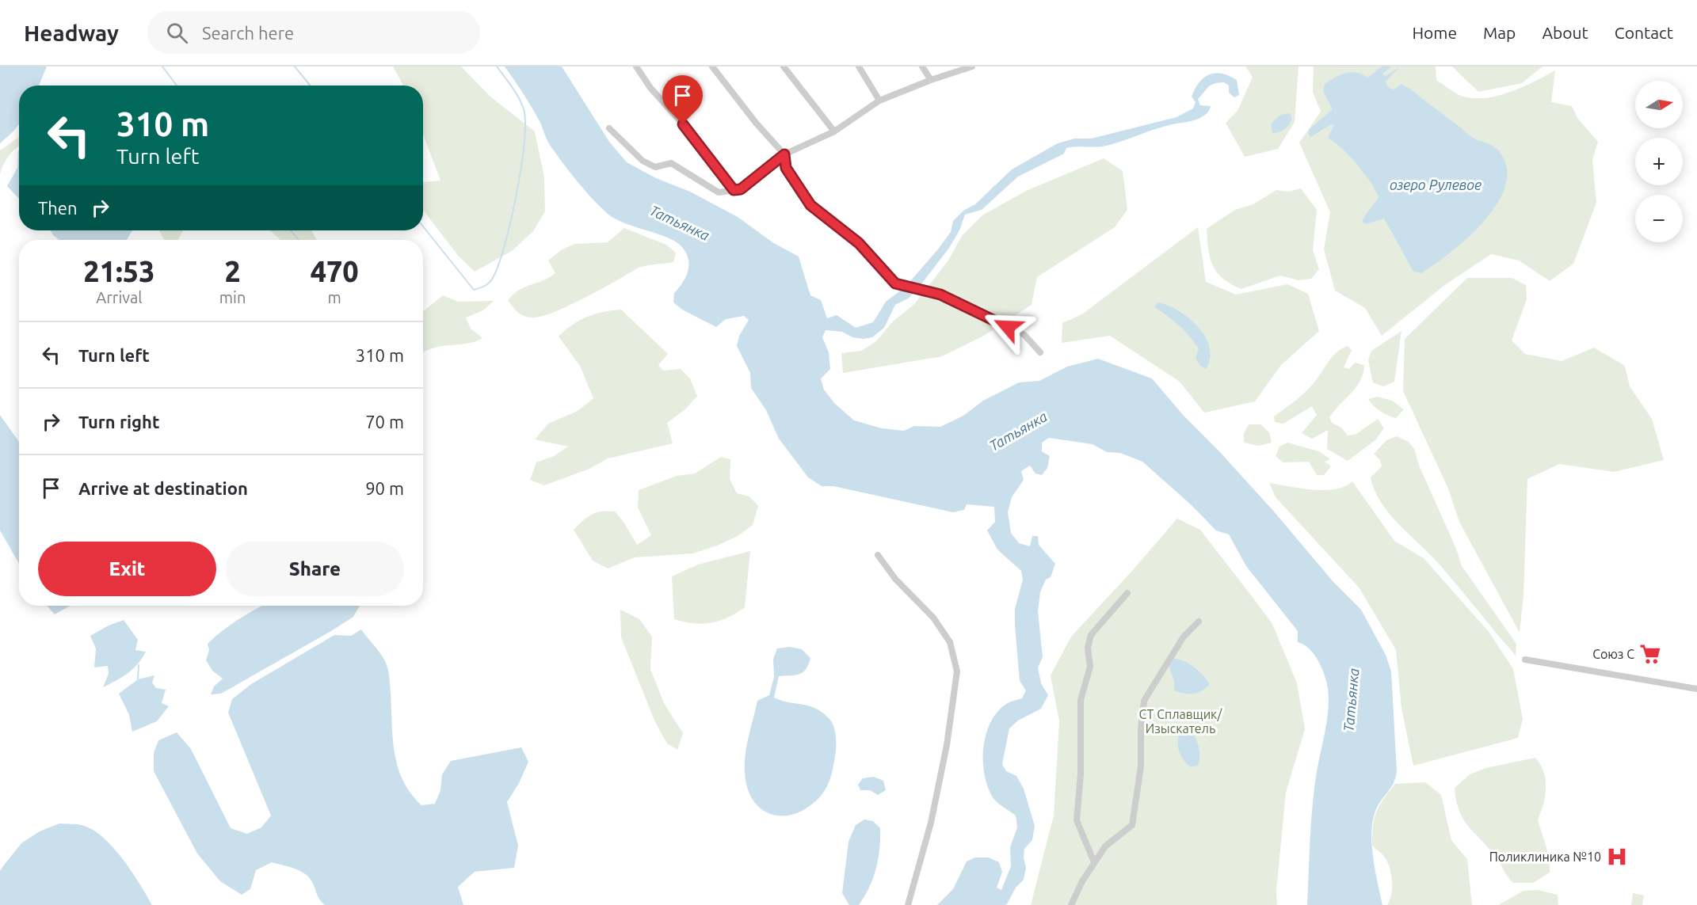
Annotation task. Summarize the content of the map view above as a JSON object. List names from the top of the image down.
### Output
{
  "water": ["озеро Рулевое", "Татьянка"],
  "parks": ["СТ Сплавщик/ Изыскатель"],
  "places": {
    "supermarket": ["Союз С"],
    "hospital": ["Поликлиника №10"]
  },
  "north": "right",
  "page": {
    "header": "Headway",
    "search": "Search here",
    "nav": [
      "Home",
      "Map",
      "About",
      "Contact"
    ],
    "map_buttons": ["+", "−"],
    "turn": ["310 m", "Turn left"],
    "then": "Then",
    "eta": [
      "21:53",
      "Arrival",
      "2",
      "min",
      "470",
      "m"
    ],
    "list": [
      {
        "name": "Turn left",
        "value": "310 m"
      },
      {
        "name": "Turn right",
        "value": "70 m"
      },
      {
        "name": "Arrive at destination",
        "value": "90 m"
      }
    ],
    "buttons": ["Exit", "Share"]
  }
}
